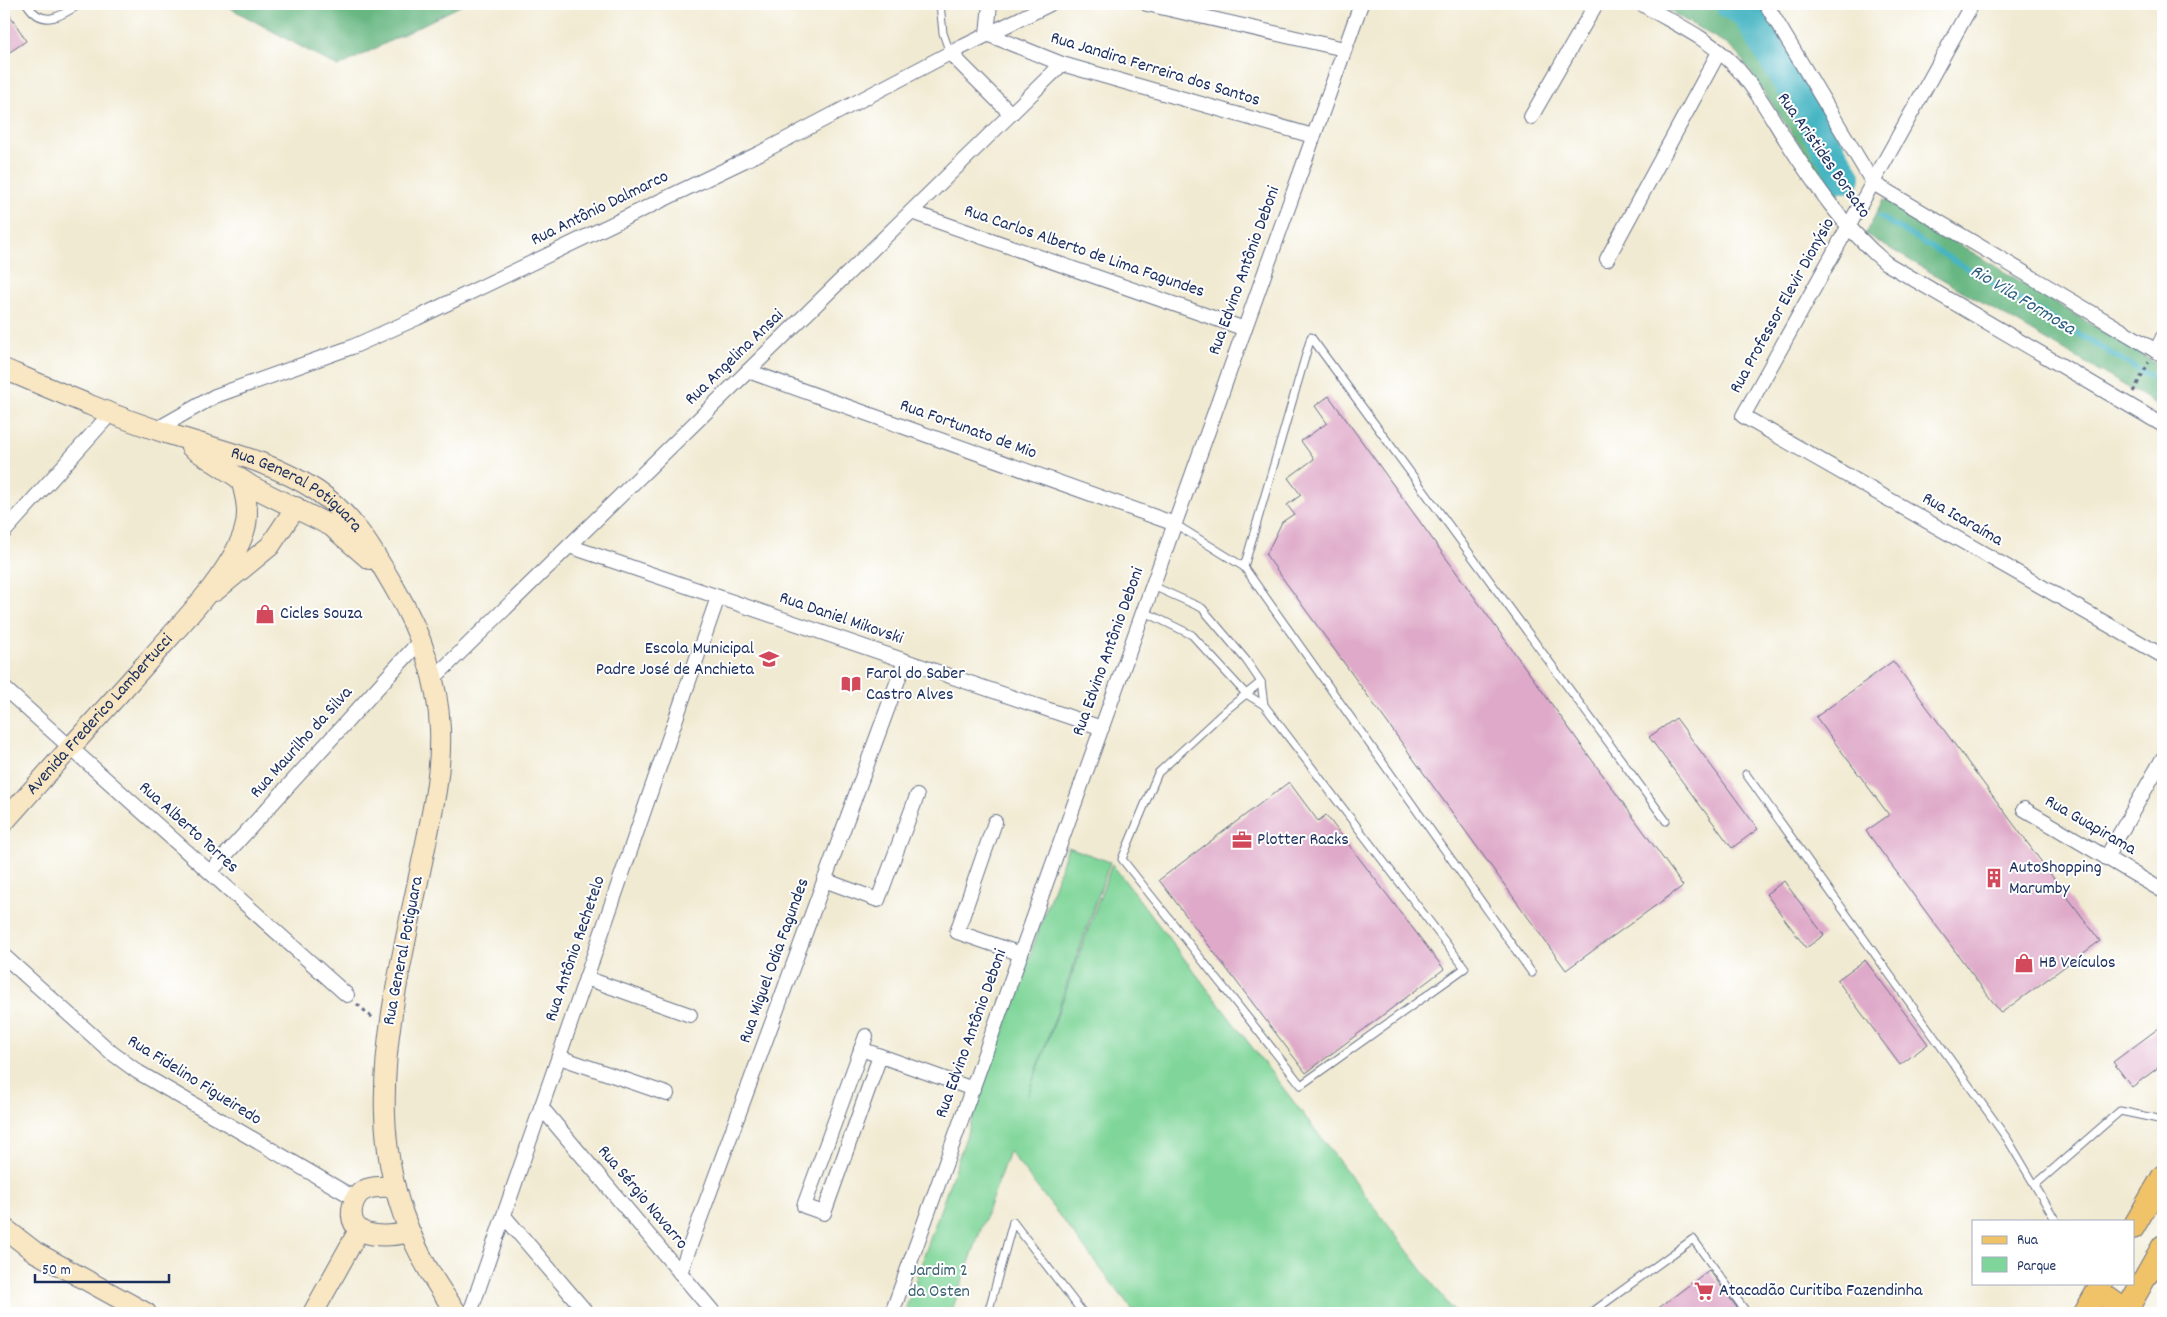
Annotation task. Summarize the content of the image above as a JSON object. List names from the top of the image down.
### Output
{
  "streets": {
    "main road": ["Rua General Potiguara", "Avenida Frederico Lambertucci"],
    "street": [
      "Rua Jandira Ferreira dos Santos",
      "Rua Aristides Borsato",
      "Rua Antônio Dalmarco",
      "Rua Carlos Alberto de Lima Fagundes",
      "Rua Edvino Antônio Deboni",
      "Rua Professor Elevir Dionýsio",
      "Rua Angelina Ansai",
      "Rua Fortunato de Mio",
      "Rua Icaraíma",
      "Rua Daniel Mikovski",
      "Rua Maurilho da Silva",
      "Rua Guapirama",
      "Rua Alberto Torres",
      "Rua Antônio Rechetelo",
      "Rua Miguel Odia Fagundes",
      "Rua Fidelino Figueiredo",
      "Rua Sérgio Navarro"
    ]
  },
  "crossings": [
    ["Rua Jandira Ferreira dos Santos", "Rua Antônio Dalmarco"],
    ["Rua Jandira Ferreira dos Santos", "Rua Edvino Antônio Deboni"],
    ["Rua Jandira Ferreira dos Santos", "Rua Angelina Ansai"],
    ["Rua Aristides Borsato", "Rua Professor Elevir Dionýsio"],
    ["Rua Antônio Dalmarco", "Rua General Potiguara"],
    ["Rua Carlos Alberto de Lima Fagundes", "Rua Edvino Antônio Deboni"],
    ["Rua Carlos Alberto de Lima Fagundes", "Rua Angelina Ansai"],
    ["Rua Edvino Antônio Deboni", "Rua Fortunato de Mio"],
    ["Rua Edvino Antônio Deboni", "Rua Daniel Mikovski"],
    ["Rua Professor Elevir Dionýsio", "Rua Icaraíma"],
    ["Rua Angelina Ansai", "Rua Fortunato de Mio"],
    ["Rua Angelina Ansai", "Rua General Potiguara"],
    ["Rua Angelina Ansai", "Rua Daniel Mikovski"],
    ["Rua General Potiguara", "Avenida Frederico Lambertucci"],
    ["Rua General Potiguara", "Rua Maurilho da Silva"],
    ["Rua General Potiguara", "Rua Fidelino Figueiredo"],
    ["Rua Daniel Mikovski", "Rua Antônio Rechetelo"],
    ["Rua Daniel Mikovski", "Rua Miguel Odia Fagundes"],
    ["Avenida Frederico Lambertucci", "Rua Alberto Torres"],
    ["Rua Maurilho da Silva", "Rua Alberto Torres"],
    ["Rua Antônio Rechetelo", "Rua Sérgio Navarro"],
    ["Rua Miguel Odia Fagundes", "Rua Sérgio Navarro"]
  ],
  "water": ["Rio Vila Formosa"],
  "parks": ["Jardim 2 da Osten"],
  "places": {
    "shop": ["Cicles Souza", "HB Veículos"],
    "school or university": ["Escola Municipal Padre José de Anchieta"],
    "library": ["Farol do Saber Castro Alves"],
    "office": ["Plotter Racks"],
    "building": ["AutoShopping Marumby"],
    "supermarket": ["Atacadão Curitiba Fazendinha"]
  },
  "legend": ["Rua", "Parque"],
  "scale_bar": "50 m"
}
